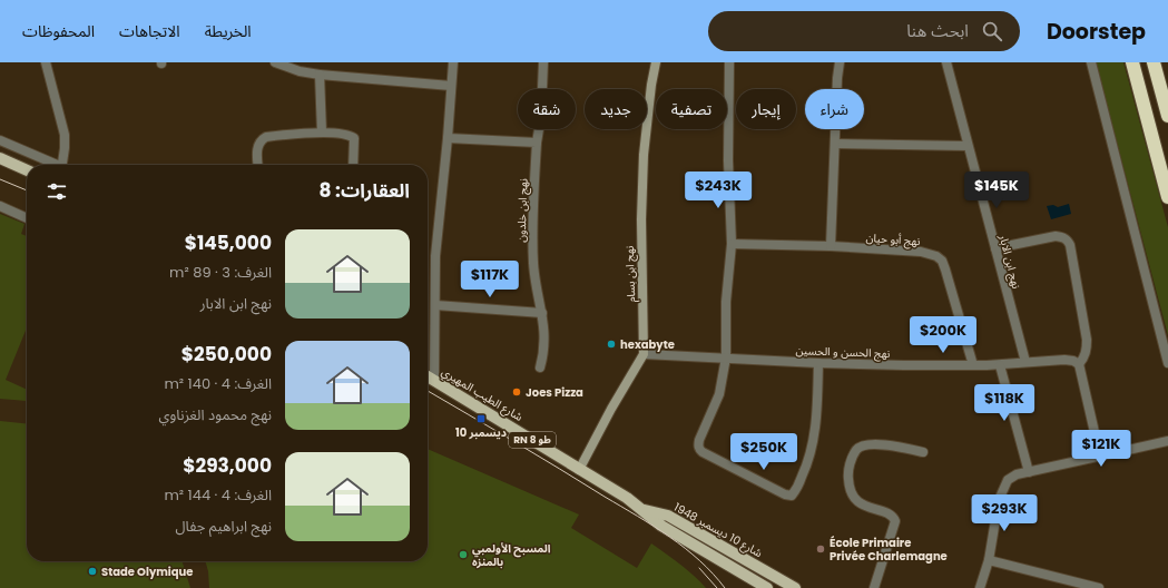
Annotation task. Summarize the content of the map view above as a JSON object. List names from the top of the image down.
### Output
{
  "streets": {
    "main road": ["شارع الطيب المهيري", "RN 8 طو", "شارع 10 ديسمبر 1948"],
    "street": [
      "نهج ابن خلدون",
      "نهج أبو حيان",
      "نهج ابن الابار",
      "نهج ابن بسام",
      "نهج الحسن و الحسين"
    ]
  },
  "crossings": [
    ["نهج أبو حيان", "نهج الحسن و الحسين"],
    ["نهج ابن الابار", "نهج الحسن و الحسين"],
    ["نهج ابن بسام", "نهج الحسن و الحسين"],
    ["شارع الطيب المهيري", "شارع 10 ديسمبر 1948"]
  ],
  "places": {
    "other": [
      "hexabyte",
      "Joes Pizza",
      "École Primaire Privée Charlemagne",
      "المسبح الأولمبي بالمنزه",
      "Stade Olymique"
    ],
    "transit": ["10 ديسمبر"]
  },
  "page": {
    "header": "Doorstep",
    "search": "ابحث هنا",
    "nav": ["الخريطة", "الاتجاهات", "المحفوظات"],
    "chip": [
      "شراء",
      "إيجار",
      "تصفية",
      "جديد",
      "شقة"
    ],
    "heading": "العقارات: 8",
    "price": [
      "$243K",
      "$145K",
      "$117K",
      "$200K",
      "$118K",
      "$121K",
      "$250K",
      "$293K"
    ],
    "list": [
      {
        "name": "$145,000",
        "note": "الغرف: 3 · 89 m² · نهج ابن الابار"
      },
      {
        "name": "$250,000",
        "note": "الغرف: 4 · 140 m² · نهج محمود الغزناوي"
      },
      {
        "name": "$293,000",
        "note": "الغرف: 4 · 144 m² · نهج ابراهيم جفال"
      }
    ]
  }
}
